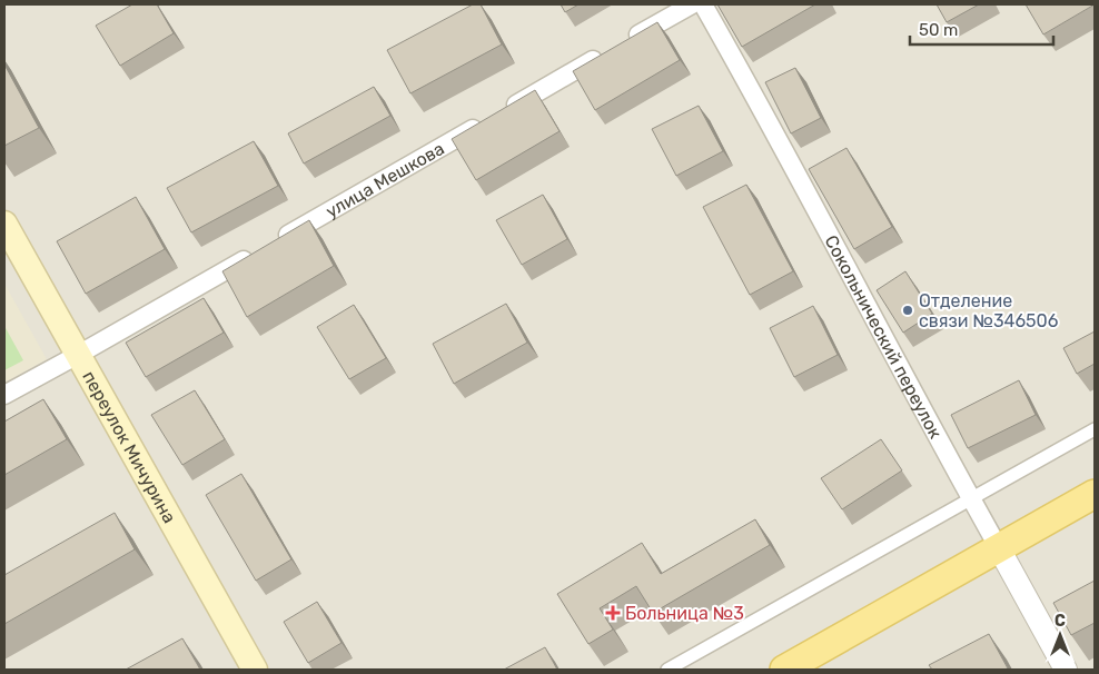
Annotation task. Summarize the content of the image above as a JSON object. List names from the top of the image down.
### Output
{
  "streets": {
    "main road": ["переулок Мичурина"],
    "street": ["улица Мешкова", "Сокольнический переулок"]
  },
  "crossings": [
    ["улица Мешкова", "переулок Мичурина"]
  ],
  "places": {
    "other": ["Отделение связи №346506"],
    "health": ["Больница №3"]
  },
  "scale_bar": "50 m",
  "north": "top"
}
